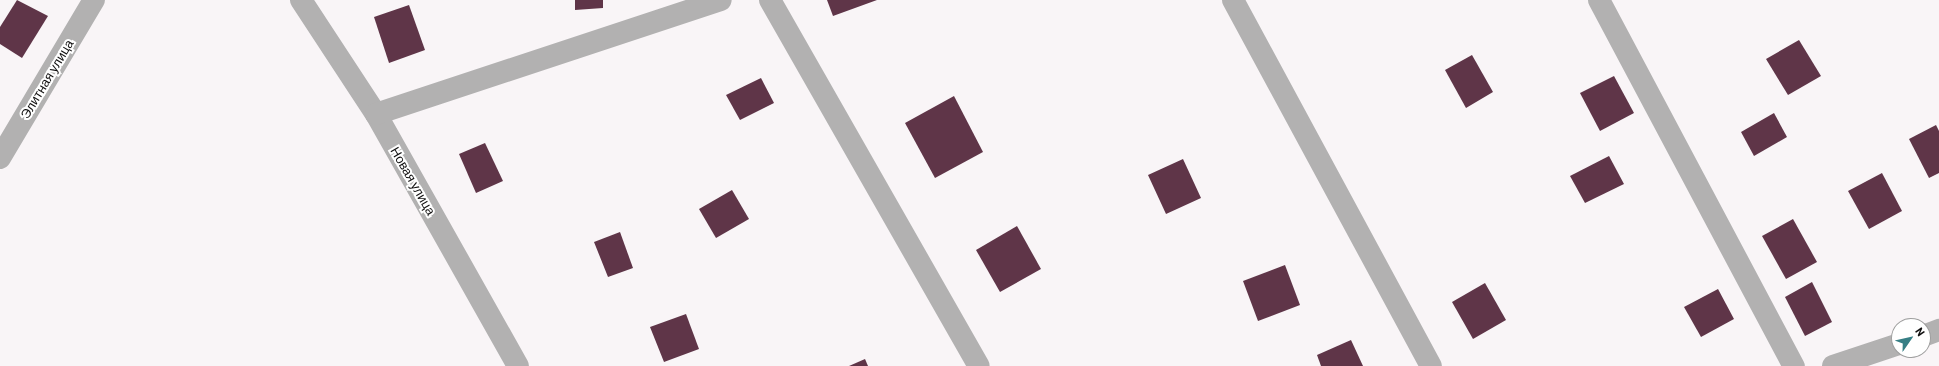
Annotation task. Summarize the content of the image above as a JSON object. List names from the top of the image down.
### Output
{
  "streets": {
    "street": ["Элитная улица", "Новая улица"]
  },
  "north": "top right"
}
